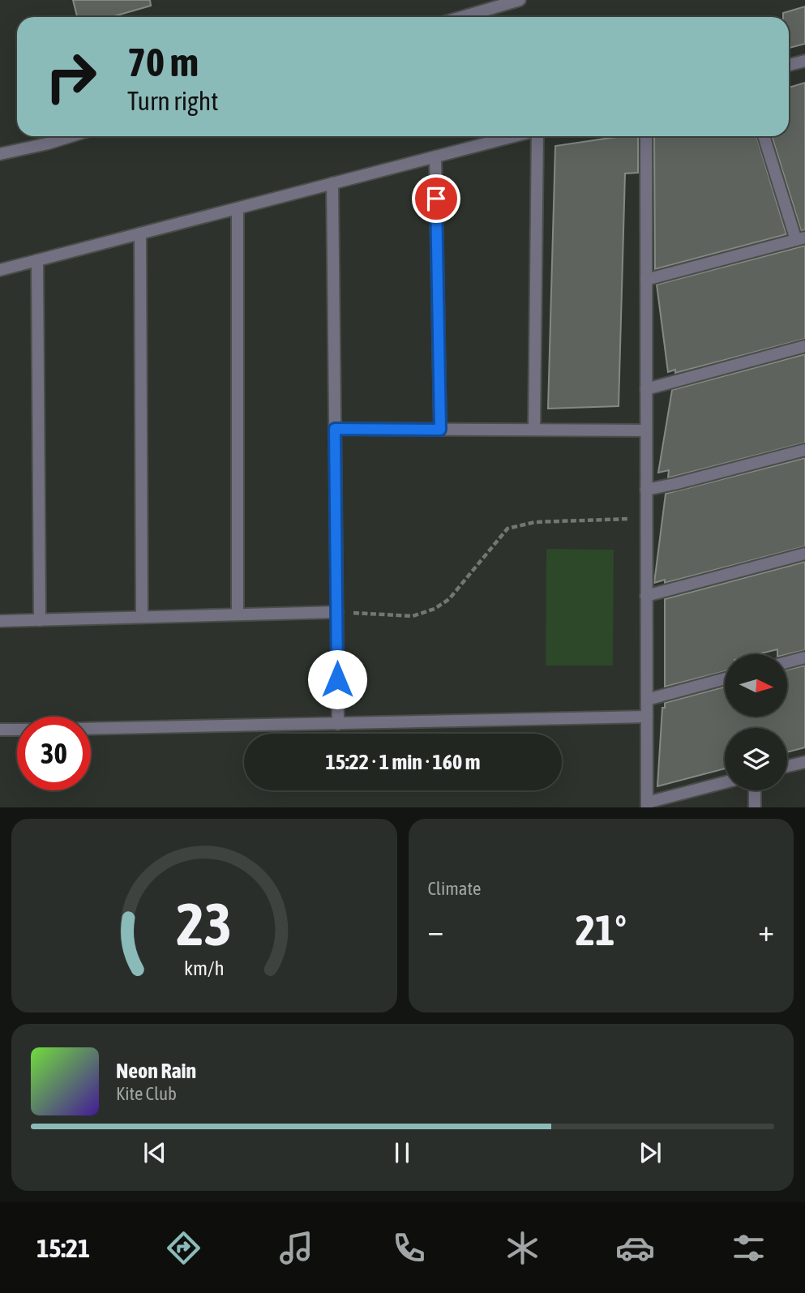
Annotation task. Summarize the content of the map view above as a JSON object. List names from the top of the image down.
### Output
{
  "north": "right",
  "page": {
    "turn": ["70 m", "Turn right"],
    "limit": "30",
    "trip": "15:22 · 1 min · 160 m",
    "tile": "Climate",
    "heat": ["−", "21°", "+"],
    "song": ["Neon Rain", "Kite Club"],
    "tabs": "15:21",
    "gauge": ["23", "km/h"]
  }
}
